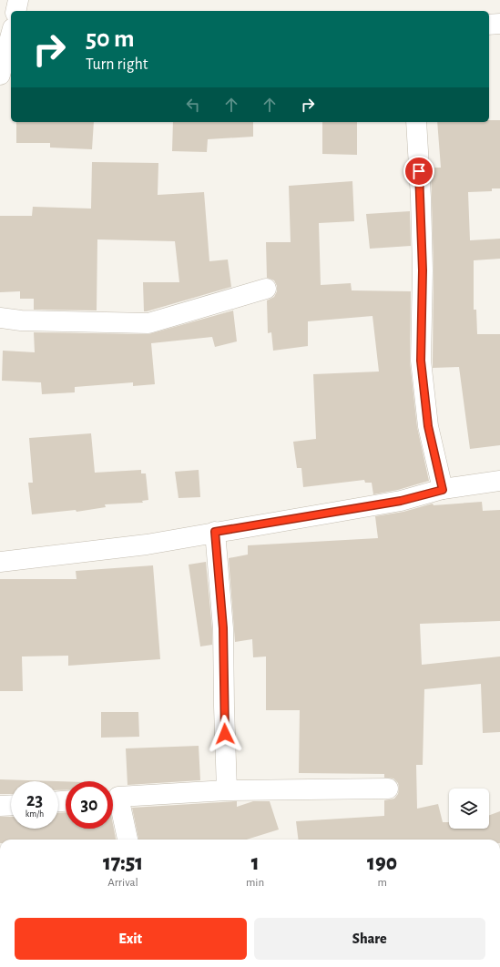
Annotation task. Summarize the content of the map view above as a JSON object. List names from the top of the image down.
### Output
{
  "page": {
    "turn": ["50 m", "Turn right"],
    "speed": "23 km/h",
    "limit": "30",
    "eta": [
      "17:51",
      "Arrival",
      "1",
      "min",
      "190",
      "m"
    ],
    "buttons": ["Exit", "Share"]
  }
}
